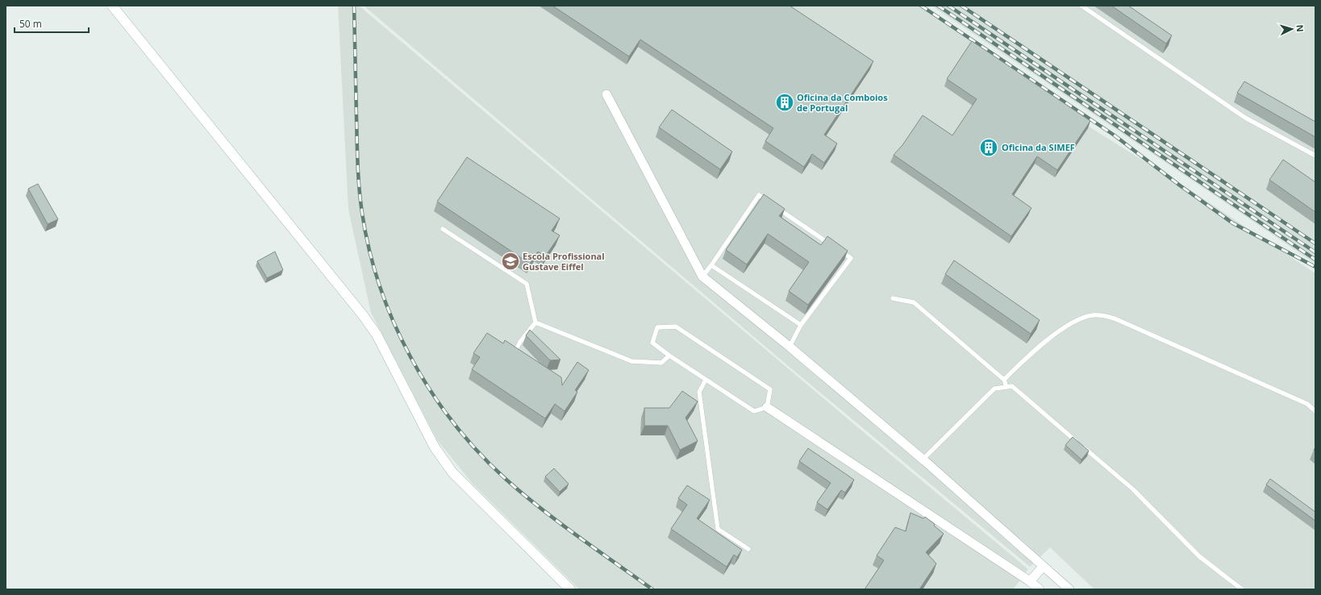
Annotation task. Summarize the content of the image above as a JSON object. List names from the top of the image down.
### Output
{
  "places": {
    "building": ["Oficina da Comboios de Portugal", "Oficina da SIMEF"],
    "school or university": ["Escola Profissional Gustave Eiffel"]
  },
  "scale_bar": "50 m",
  "north": "right"
}
